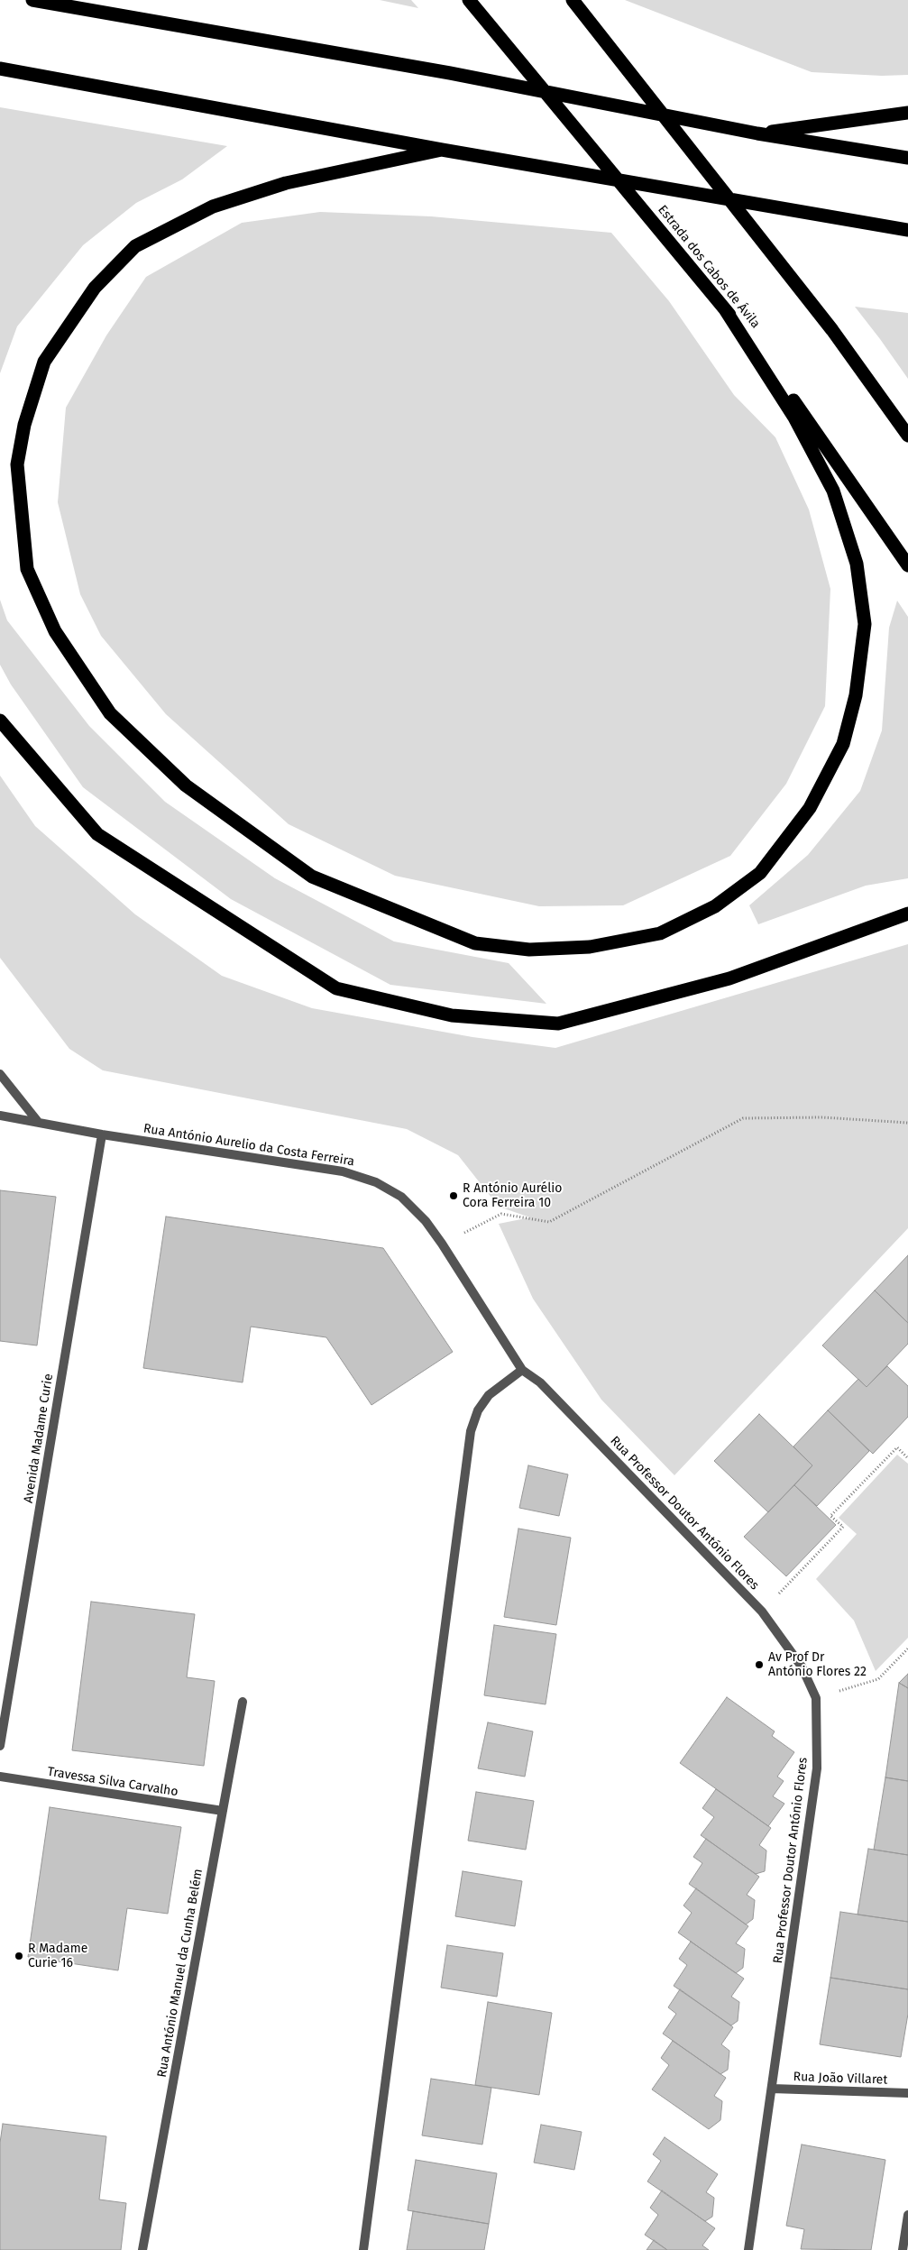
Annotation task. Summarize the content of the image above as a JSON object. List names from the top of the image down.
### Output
{
  "streets": {
    "highway": ["Estrada dos Cabos de Ávila"],
    "street": [
      "Rua António Aurelio da Costa Ferreira",
      "Avenida Madame Curie",
      "Rua Professor Doutor António Flores",
      "Travessa Silva Carvalho",
      "Rua António Manuel da Cunha Belém",
      "Rua João Villaret"
    ]
  },
  "crossings": [
    ["Rua António Aurelio da Costa Ferreira", "Avenida Madame Curie"],
    ["Rua António Aurelio da Costa Ferreira", "Rua Professor Doutor António Flores"],
    ["Rua Professor Doutor António Flores", "Rua João Villaret"],
    ["Travessa Silva Carvalho", "Rua António Manuel da Cunha Belém"]
  ],
  "places": ["R António Aurélio Cora Ferreira 10", "Av Prof Dr António Flores 22", "R Madame Curie 16"]
}
